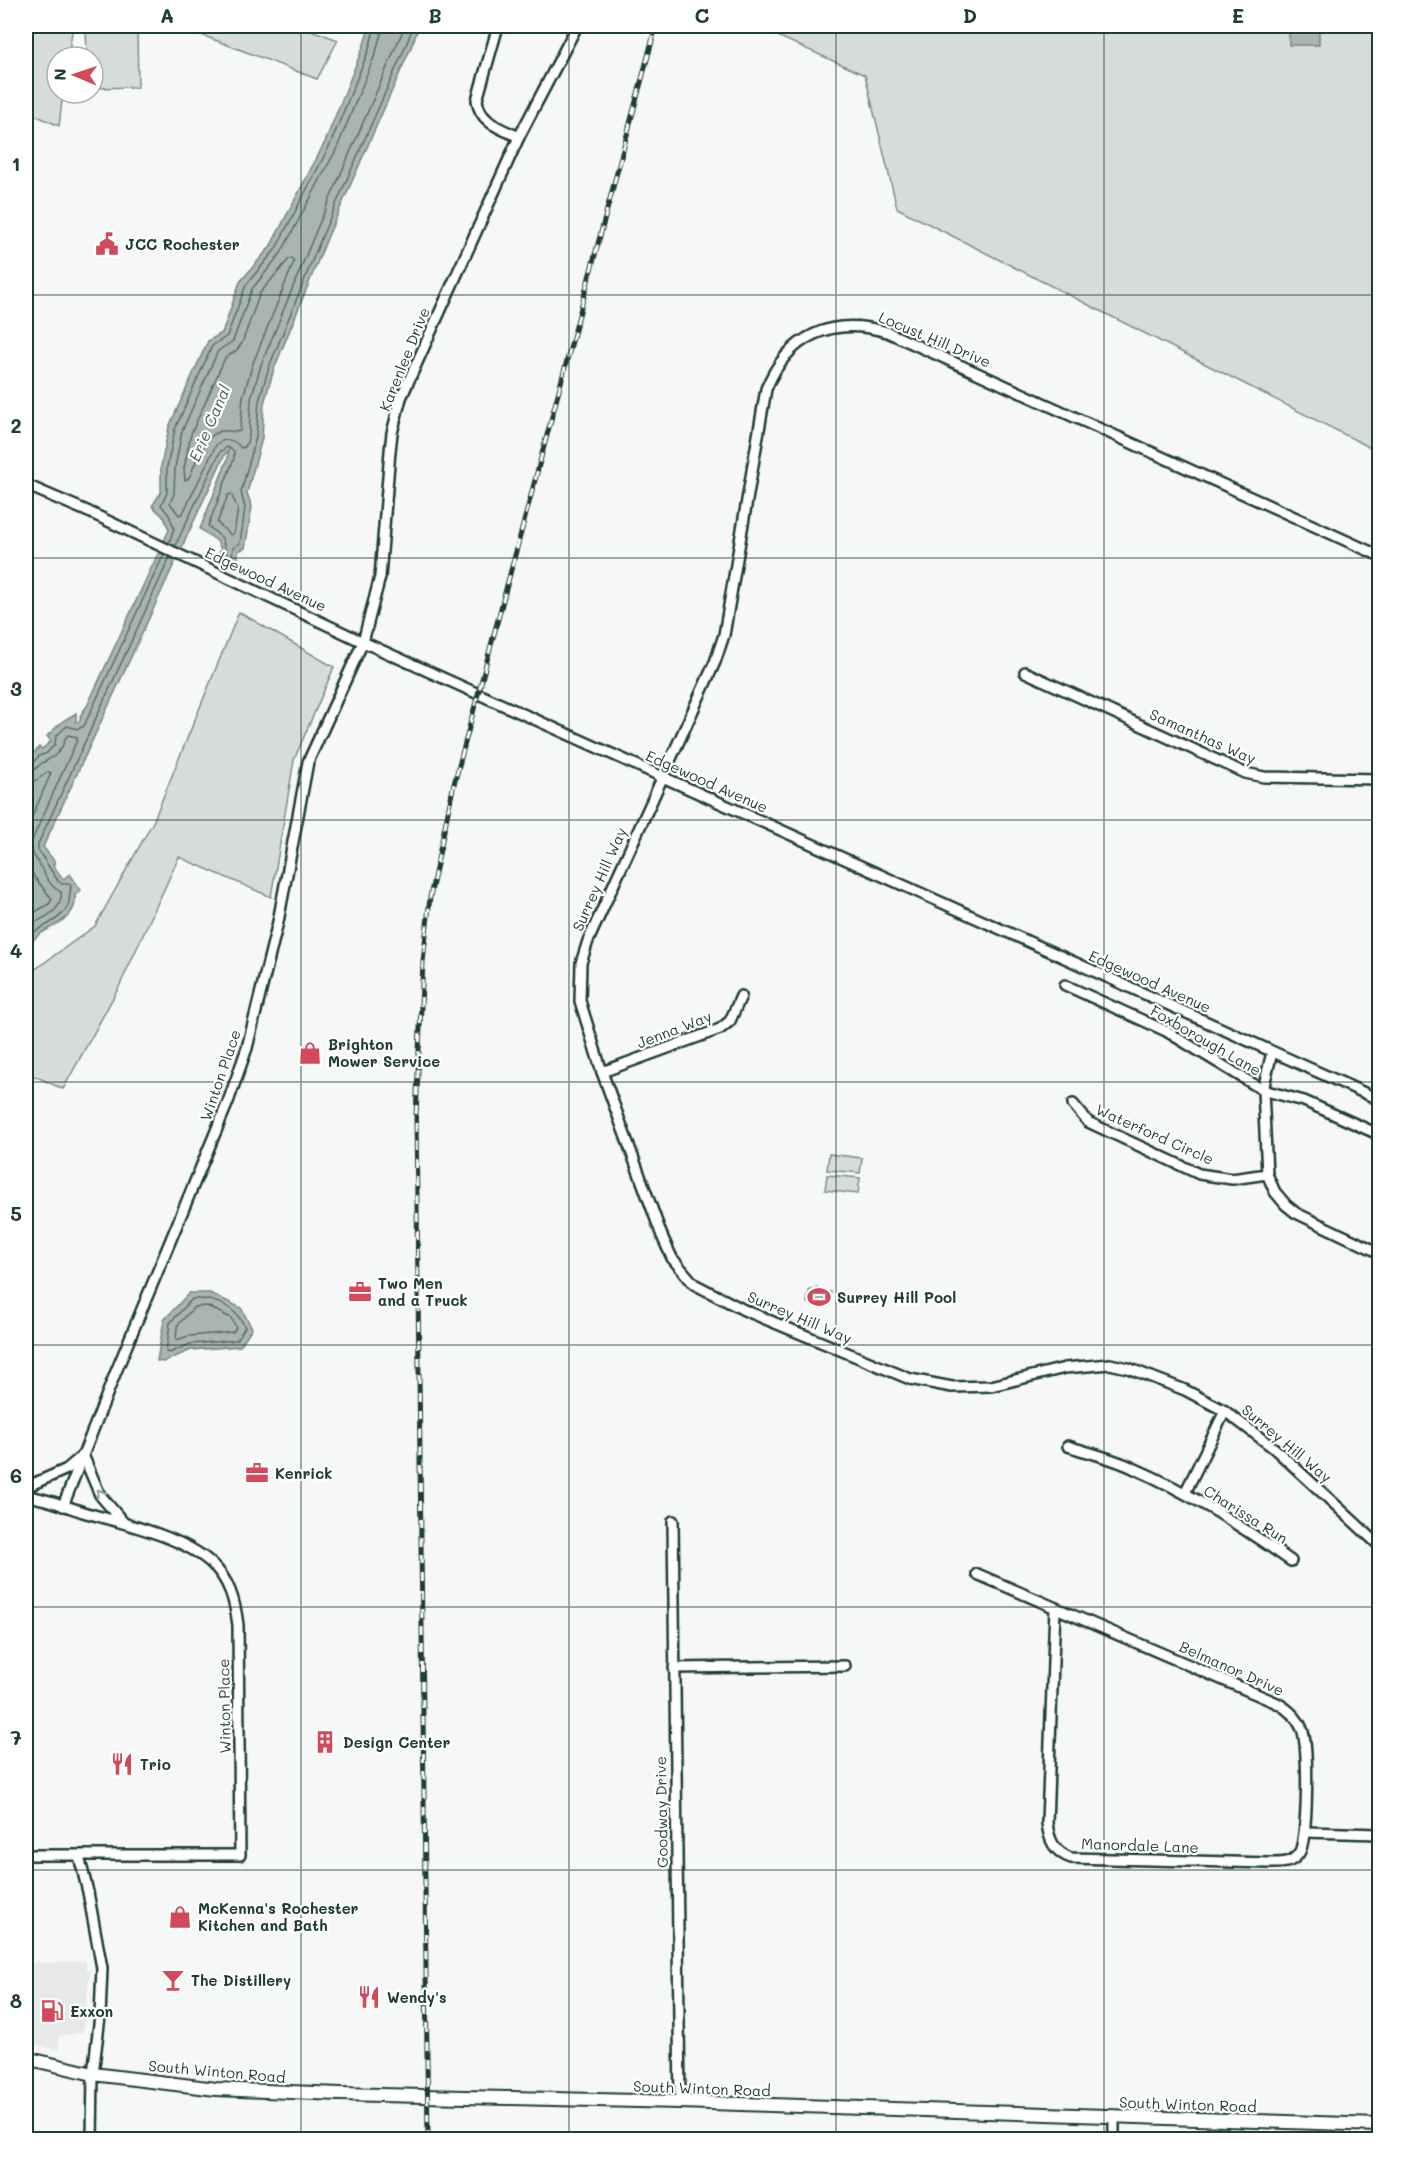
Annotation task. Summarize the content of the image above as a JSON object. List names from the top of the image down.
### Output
{
  "streets": {
    "main road": ["South Winton Road"],
    "street": [
      "Locust Hill Drive",
      "Karenlee Drive",
      "Edgewood Avenue",
      "Samanthas Way",
      "Surrey Hill Way",
      "Jenna Way",
      "Foxborough Lane",
      "Winton Place",
      "Waterford Circle",
      "Charissa Run",
      "Belmanor Drive",
      "Goodway Drive",
      "Manordale Lane"
    ]
  },
  "crossings": [
    ["Locust Hill Drive", "Edgewood Avenue"],
    ["Locust Hill Drive", "Surrey Hill Way"],
    ["Karenlee Drive", "Edgewood Avenue"],
    ["Karenlee Drive", "Winton Place"],
    ["Edgewood Avenue", "Surrey Hill Way"],
    ["Edgewood Avenue", "Foxborough Lane"],
    ["Edgewood Avenue", "Winton Place"],
    ["Surrey Hill Way", "Jenna Way"],
    ["Surrey Hill Way", "Charissa Run"],
    ["Belmanor Drive", "Manordale Lane"],
    ["Goodway Drive", "South Winton Road"]
  ],
  "water": ["Erie Canal"],
  "places": {
    "public building": ["JCC Rochester"],
    "shop": ["Brighton Mower Service", "McKenna's Rochester Kitchen and Bath"],
    "office": ["Two Men and a Truck", "Kenrick"],
    "sports": ["Surrey Hill Pool"],
    "building": ["Design Center"],
    "restaurant": ["Trio", "Wendy's"],
    "bar": ["The Distillery"],
    "fuel station": ["Exxon"]
  },
  "north": "left",
  "grid": {
    "columns": [
      "A",
      "B",
      "C",
      "D",
      "E"
    ],
    "rows": [
      "1",
      "2",
      "3",
      "4",
      "5",
      "6",
      "7",
      "8"
    ]
  }
}
